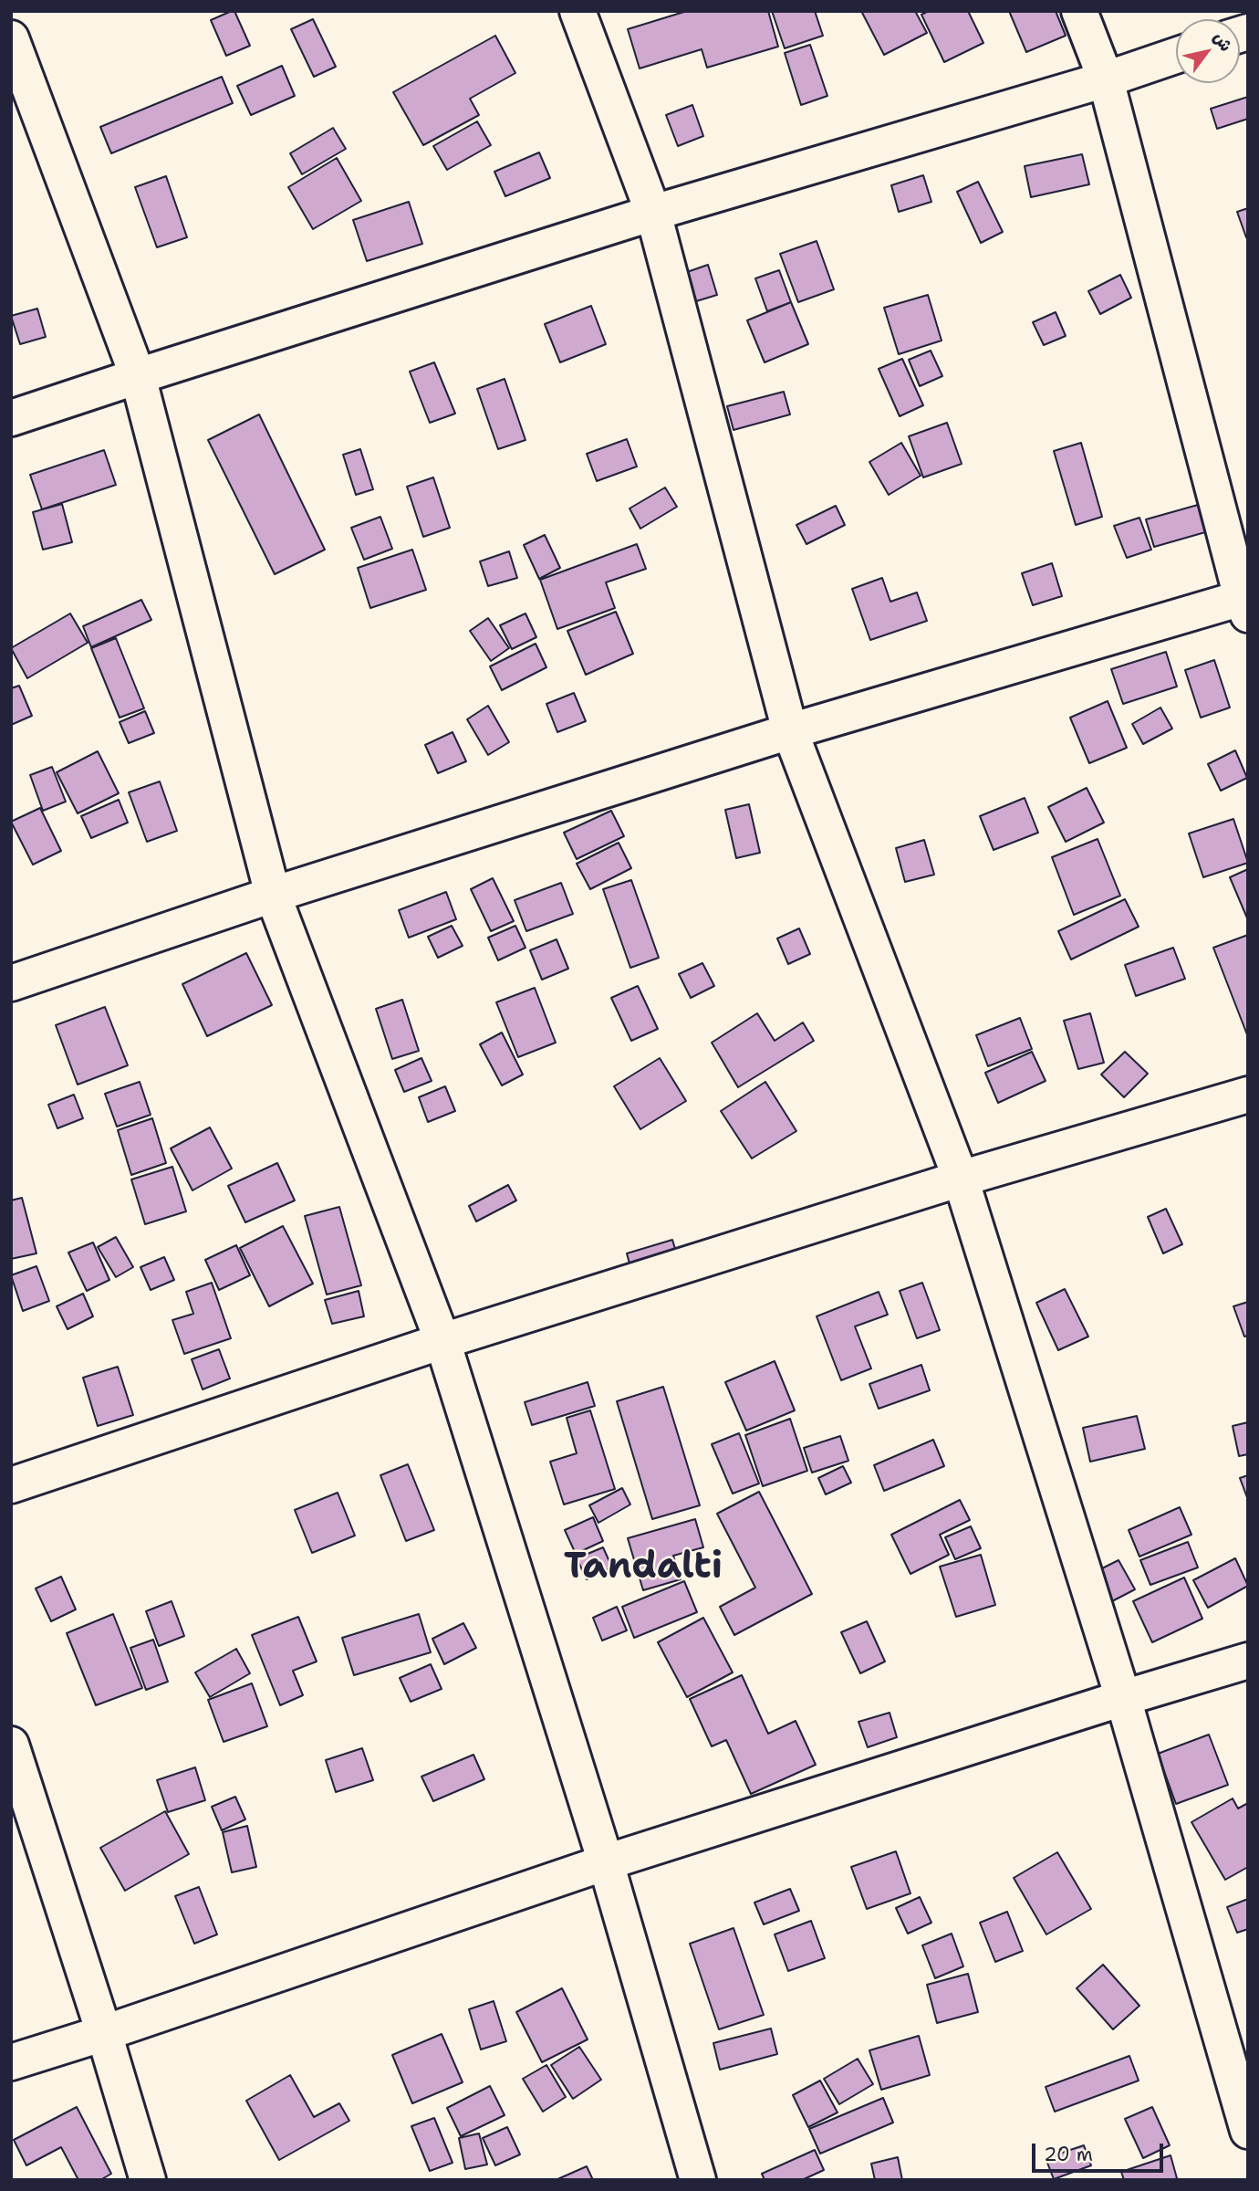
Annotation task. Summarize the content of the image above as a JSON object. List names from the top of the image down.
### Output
{
  "districts": ["Tandalti"],
  "scale_bar": "20 m",
  "north": "top right"
}
